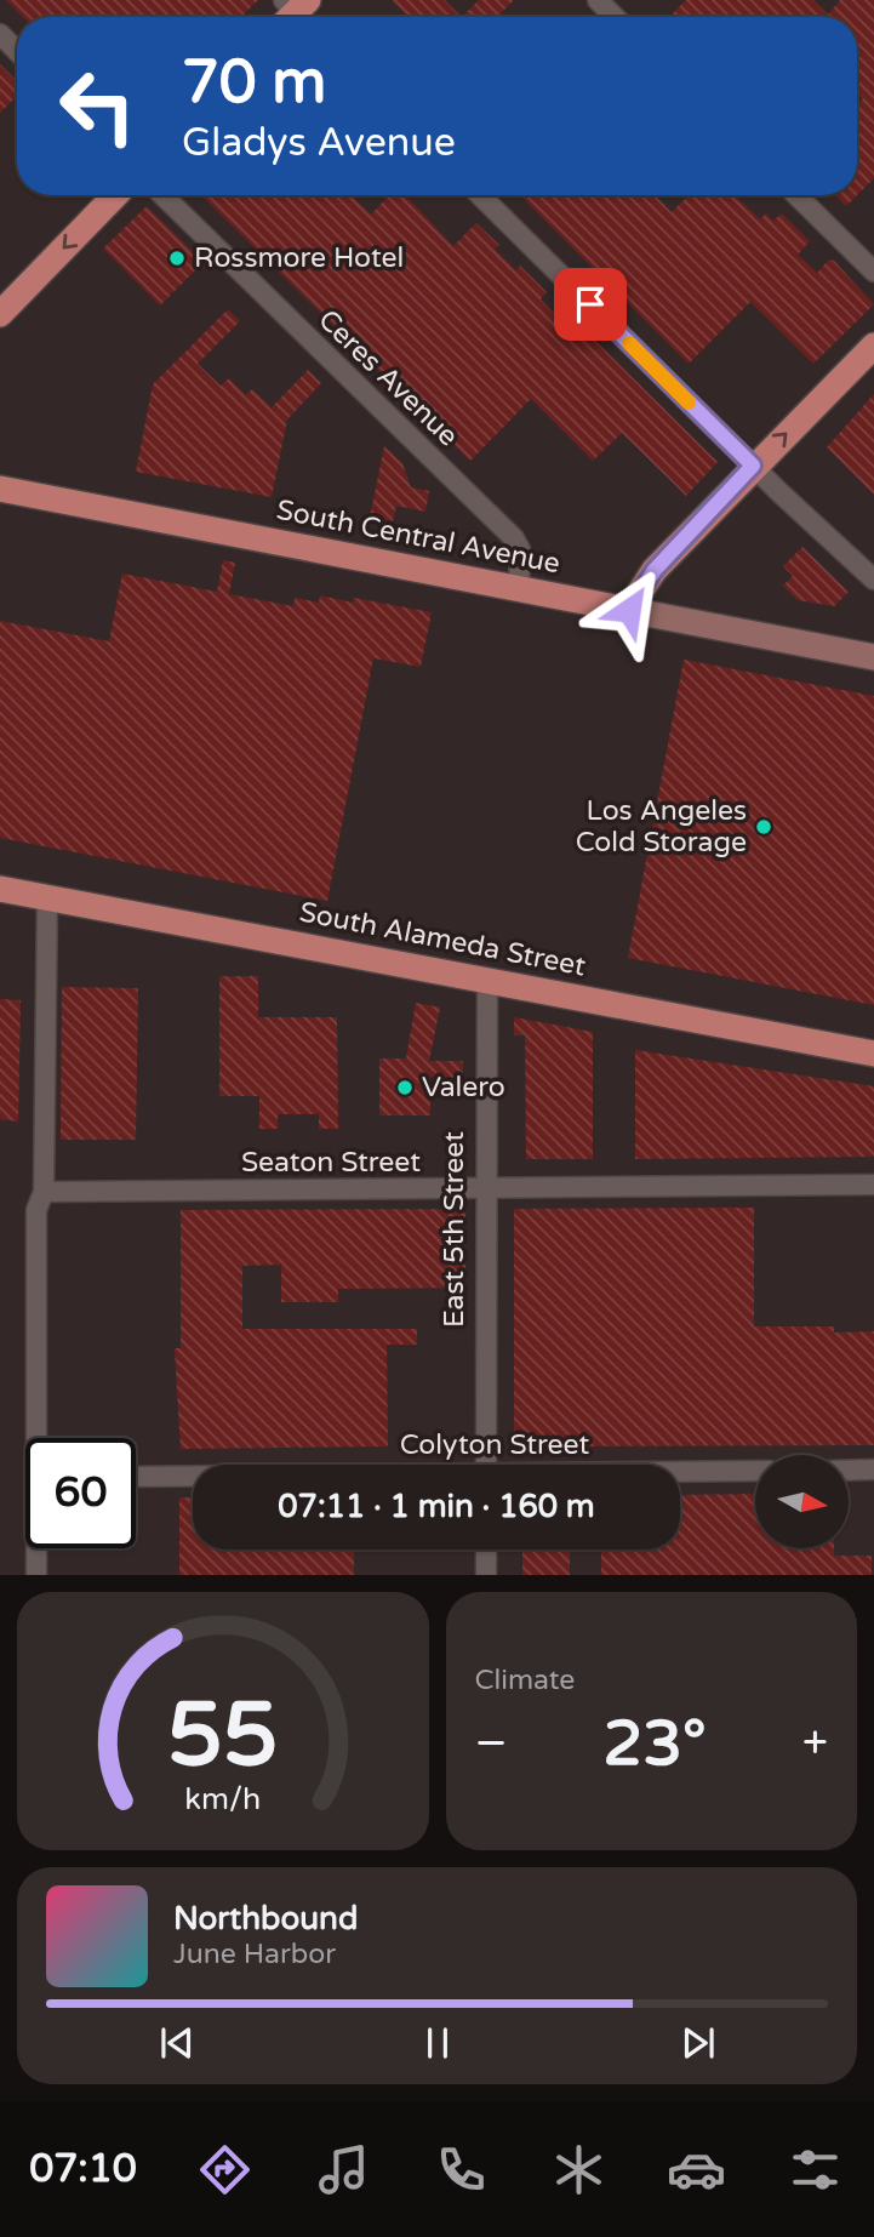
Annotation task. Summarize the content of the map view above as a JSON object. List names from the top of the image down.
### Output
{
  "streets": {
    "main road": ["South Central Avenue", "South Alameda Street"],
    "street": [
      "Ceres Avenue",
      "Seaton Street",
      "East 5th Street",
      "Colyton Street"
    ]
  },
  "crossings": [
    ["Ceres Avenue", "South Central Avenue"],
    ["South Alameda Street", "East 5th Street"],
    ["Seaton Street", "East 5th Street"]
  ],
  "places": ["Rossmore Hotel", "Los Angeles Cold Storage", "Valero"],
  "north": "right",
  "page": {
    "turn": ["70 m", "Gladys Avenue"],
    "limit": "60",
    "trip": "07:11 · 1 min · 160 m",
    "tile": "Climate",
    "heat": ["−", "23°", "+"],
    "song": ["Northbound", "June Harbor"],
    "tabs": "07:10",
    "gauge": ["55", "km/h"]
  }
}
